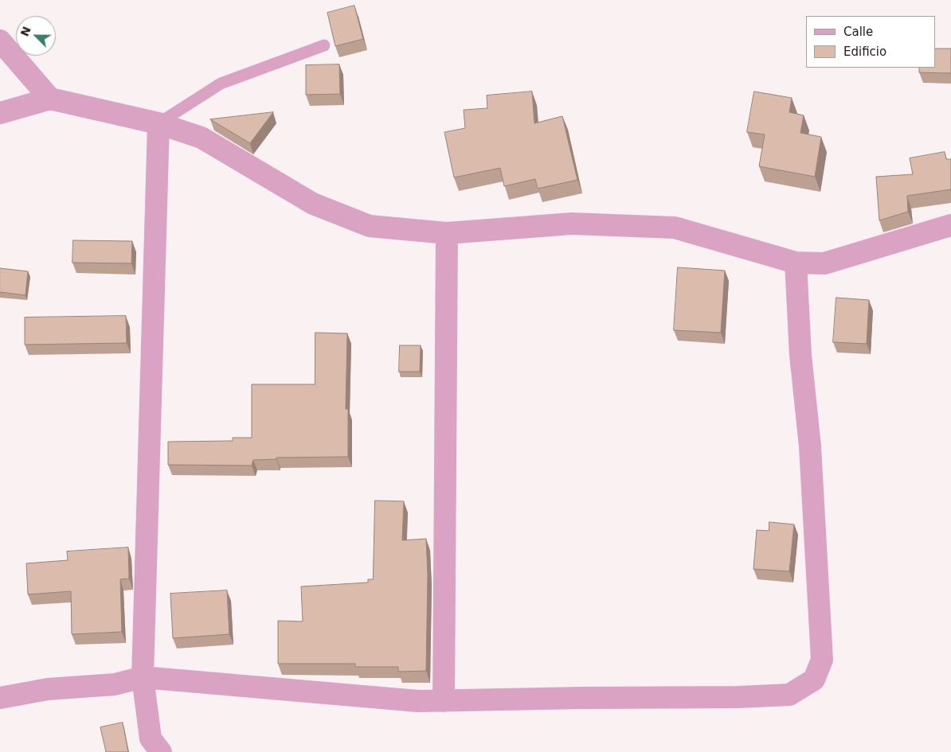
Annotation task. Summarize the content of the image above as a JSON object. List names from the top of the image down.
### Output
{
  "legend": ["Calle", "Edificio"],
  "north": "top left"
}
